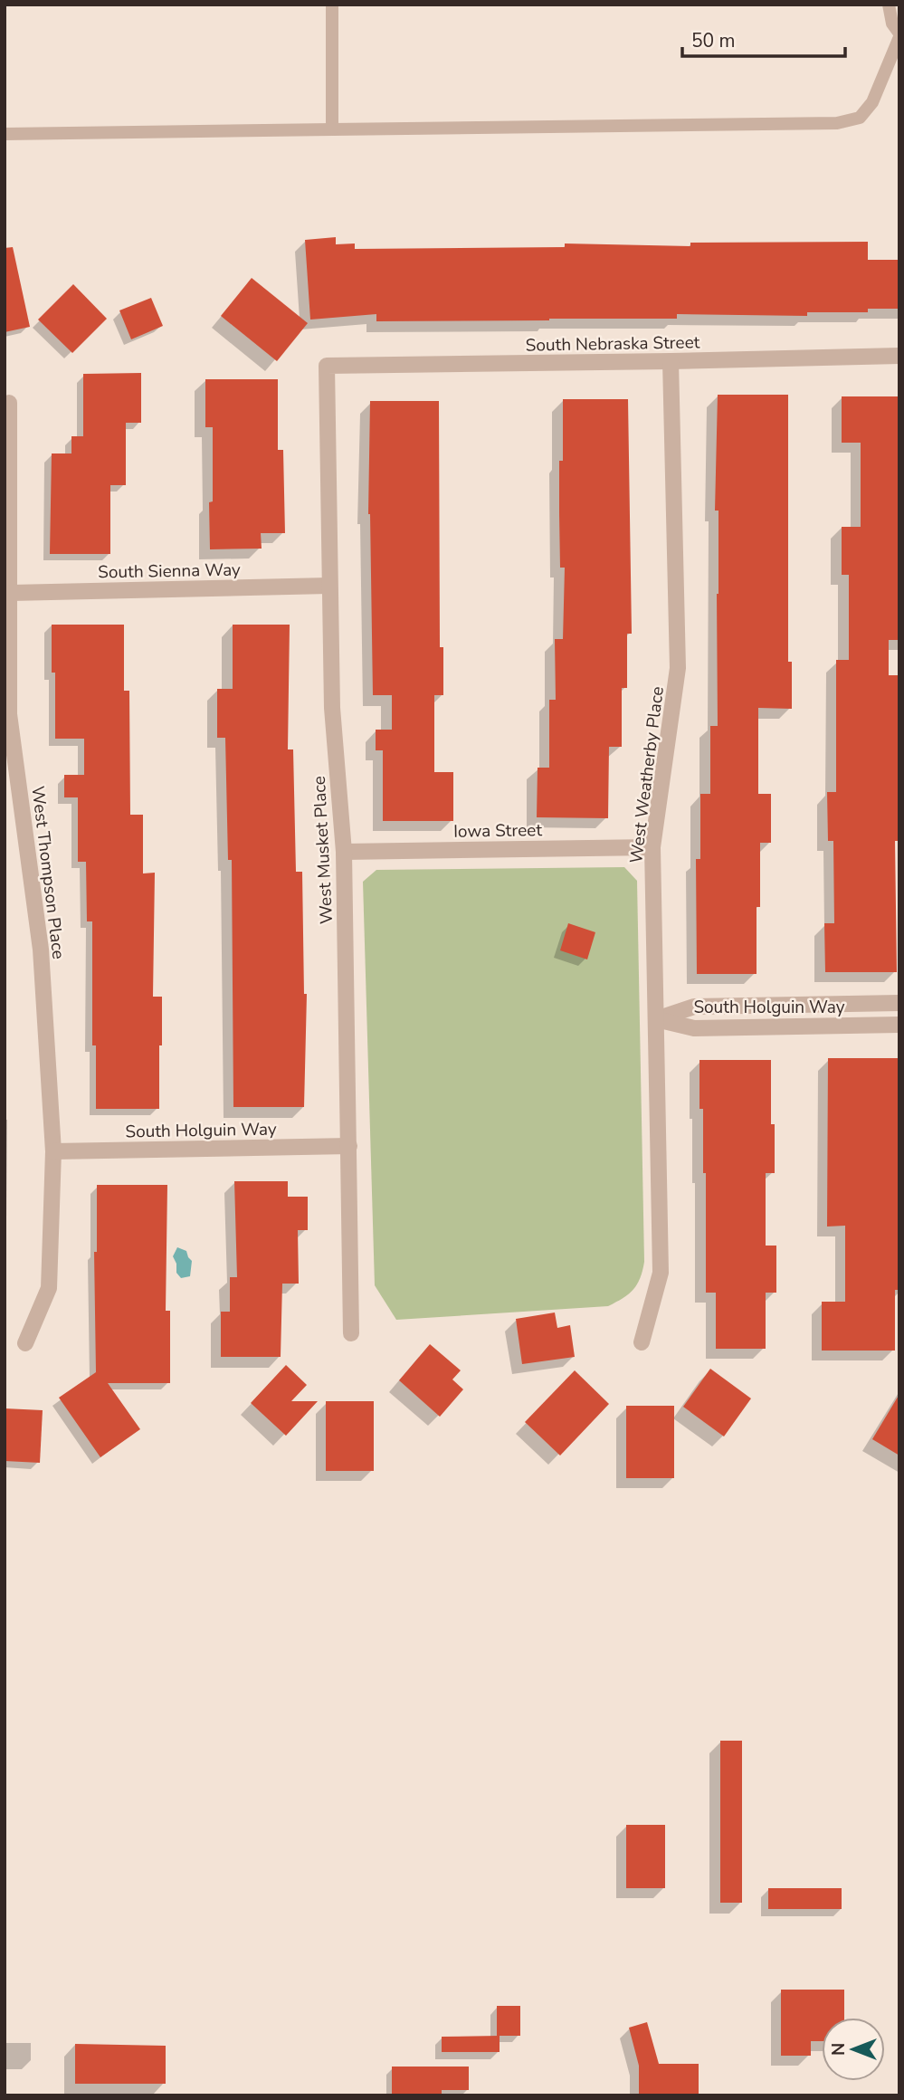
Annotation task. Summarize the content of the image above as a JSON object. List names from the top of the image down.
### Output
{
  "streets": {
    "street": [
      "South Nebraska Street",
      "South Sienna Way",
      "West Weatherby Place",
      "Iowa Street",
      "West Musket Place",
      "West Thompson Place",
      "South Holguin Way"
    ]
  },
  "crossings": [
    ["South Nebraska Street", "West Weatherby Place"],
    ["South Nebraska Street", "West Musket Place"],
    ["South Sienna Way", "West Musket Place"],
    ["South Sienna Way", "West Thompson Place"],
    ["West Weatherby Place", "Iowa Street"],
    ["West Weatherby Place", "South Holguin Way"],
    ["Iowa Street", "West Musket Place"],
    ["West Musket Place", "South Holguin Way"],
    ["West Thompson Place", "South Holguin Way"]
  ],
  "scale_bar": "50 m",
  "north": "left"
}
